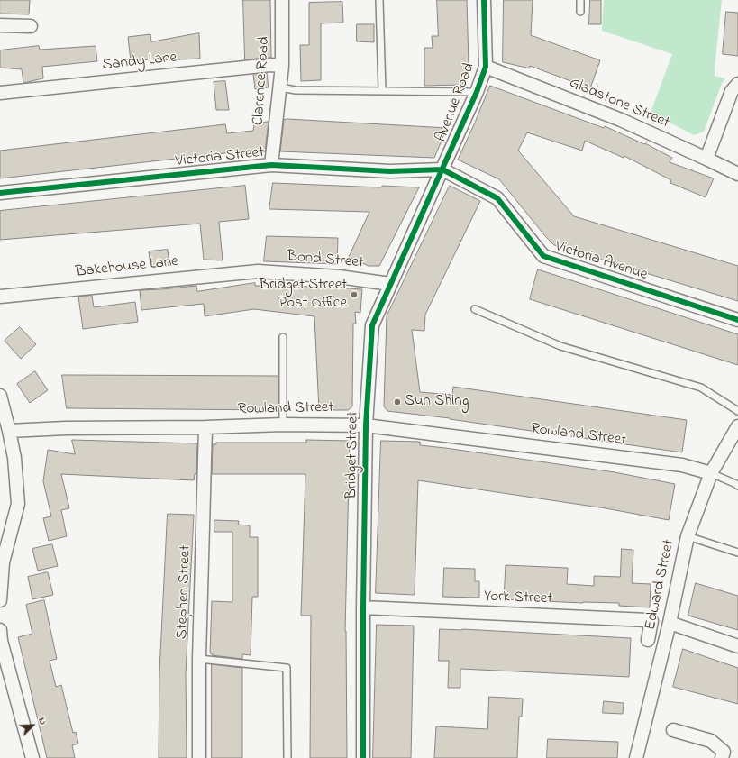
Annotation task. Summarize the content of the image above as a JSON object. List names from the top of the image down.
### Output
{
  "streets": {
    "street": [
      "Sandy Lane",
      "Clarence Road",
      "Avenue Road",
      "Gladstone Street",
      "Victoria Street",
      "Bond Street",
      "Victoria Avenue",
      "Bakehouse Lane",
      "Rowland Street",
      "Bridget Street",
      "Edward Street",
      "Stephen Street",
      "York Street"
    ]
  },
  "crossings": [
    ["Sandy Lane", "Clarence Road"],
    ["Clarence Road", "Victoria Street"],
    ["Avenue Road", "Gladstone Street"],
    ["Avenue Road", "Victoria Street"],
    ["Avenue Road", "Victoria Avenue"],
    ["Avenue Road", "Bridget Street"],
    ["Victoria Street", "Victoria Avenue"],
    ["Victoria Street", "Bridget Street"],
    ["Bond Street", "Bakehouse Lane"],
    ["Bond Street", "Bridget Street"],
    ["Victoria Avenue", "Bridget Street"],
    ["Rowland Street", "Bridget Street"],
    ["Rowland Street", "Edward Street"],
    ["Rowland Street", "Stephen Street"],
    ["Bridget Street", "York Street"]
  ],
  "places": ["Bridget Street Post Office", "Sun Shing"],
  "north": "top right"
}
